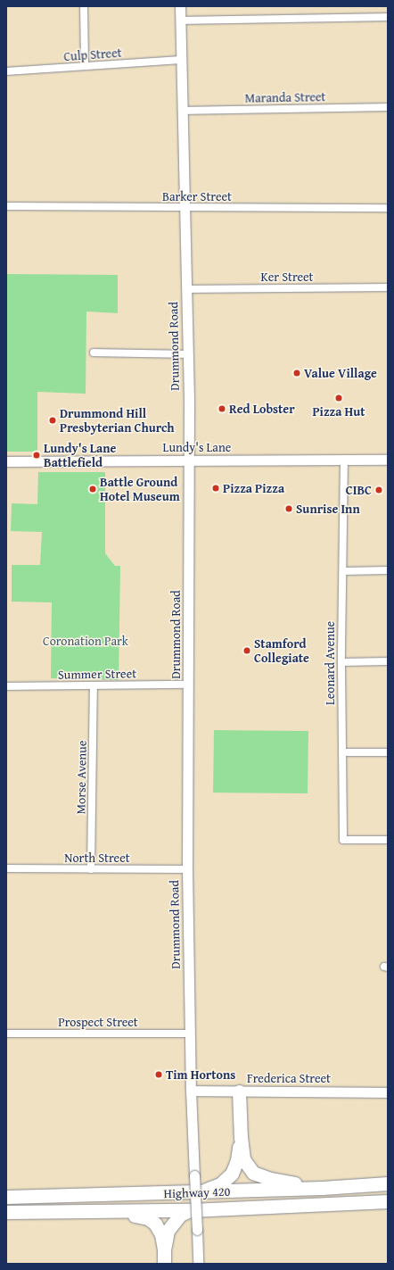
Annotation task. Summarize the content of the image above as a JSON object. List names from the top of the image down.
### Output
{
  "streets": {
    "highway": ["Highway 420"],
    "main road": ["Drummond Road", "Lundy's Lane", "Frederica Street"],
    "street": [
      "Culp Street",
      "Maranda Street",
      "Barker Street",
      "Ker Street",
      "Leonard Avenue",
      "Summer Street",
      "Morse Avenue",
      "North Street",
      "Prospect Street"
    ]
  },
  "crossings": [
    ["Culp Street", "Drummond Road"],
    ["Maranda Street", "Drummond Road"],
    ["Barker Street", "Drummond Road"],
    ["Ker Street", "Drummond Road"],
    ["Drummond Road", "Lundy's Lane"],
    ["Drummond Road", "Summer Street"],
    ["Drummond Road", "North Street"],
    ["Drummond Road", "Prospect Street"],
    ["Drummond Road", "Frederica Street"],
    ["Lundy's Lane", "Leonard Avenue"],
    ["Summer Street", "Morse Avenue"],
    ["Morse Avenue", "North Street"]
  ],
  "parks": ["Coronation Park"],
  "places": [
    "Value Village",
    "Pizza Hut",
    "Red Lobster",
    "Drummond Hill Presbyterian Church",
    "Lundy's Lane Battlefield",
    "Pizza Pizza",
    "Battle Ground Hotel Museum",
    "CIBC",
    "Sunrise Inn",
    "Stamford Collegiate",
    "Tim Hortons"
  ]
}
